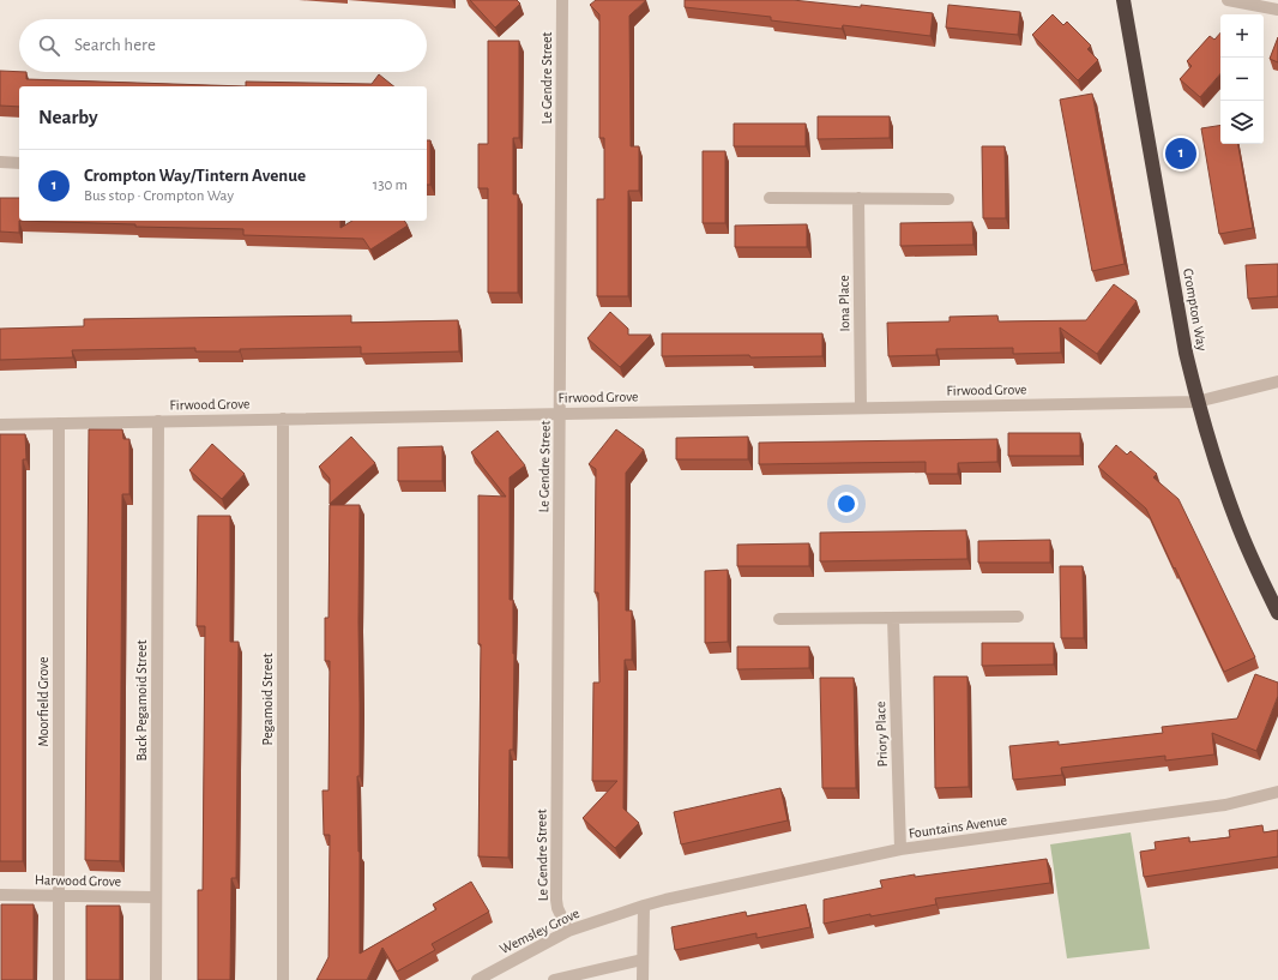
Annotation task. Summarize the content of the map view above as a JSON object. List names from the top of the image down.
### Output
{
  "streets": {
    "highway": ["Crompton Way"],
    "street": [
      "Le Gendre Street",
      "Iona Place",
      "Firwood Grove",
      "Pegamoid Street",
      "Back Pegamoid Street",
      "Moorfield Grove",
      "Priory Place",
      "Fountains Avenue",
      "Harwood Grove",
      "Wemsley Grove"
    ]
  },
  "crossings": [
    ["Le Gendre Street", "Firwood Grove"],
    ["Le Gendre Street", "Wemsley Grove"],
    ["Iona Place", "Firwood Grove"],
    ["Crompton Way", "Firwood Grove"],
    ["Firwood Grove", "Pegamoid Street"],
    ["Firwood Grove", "Back Pegamoid Street"],
    ["Firwood Grove", "Moorfield Grove"],
    ["Back Pegamoid Street", "Harwood Grove"],
    ["Moorfield Grove", "Harwood Grove"],
    ["Priory Place", "Fountains Avenue"],
    ["Fountains Avenue", "Wemsley Grove"]
  ],
  "page": {
    "map_buttons": ["+", "−"],
    "search": "Search here",
    "heading": "Nearby",
    "pins": "1",
    "list": [
      {
        "mark": "1",
        "name": "Crompton Way/Tintern Avenue",
        "note": "Bus stop · Crompton Way",
        "value": "130 m"
      }
    ]
  }
}
